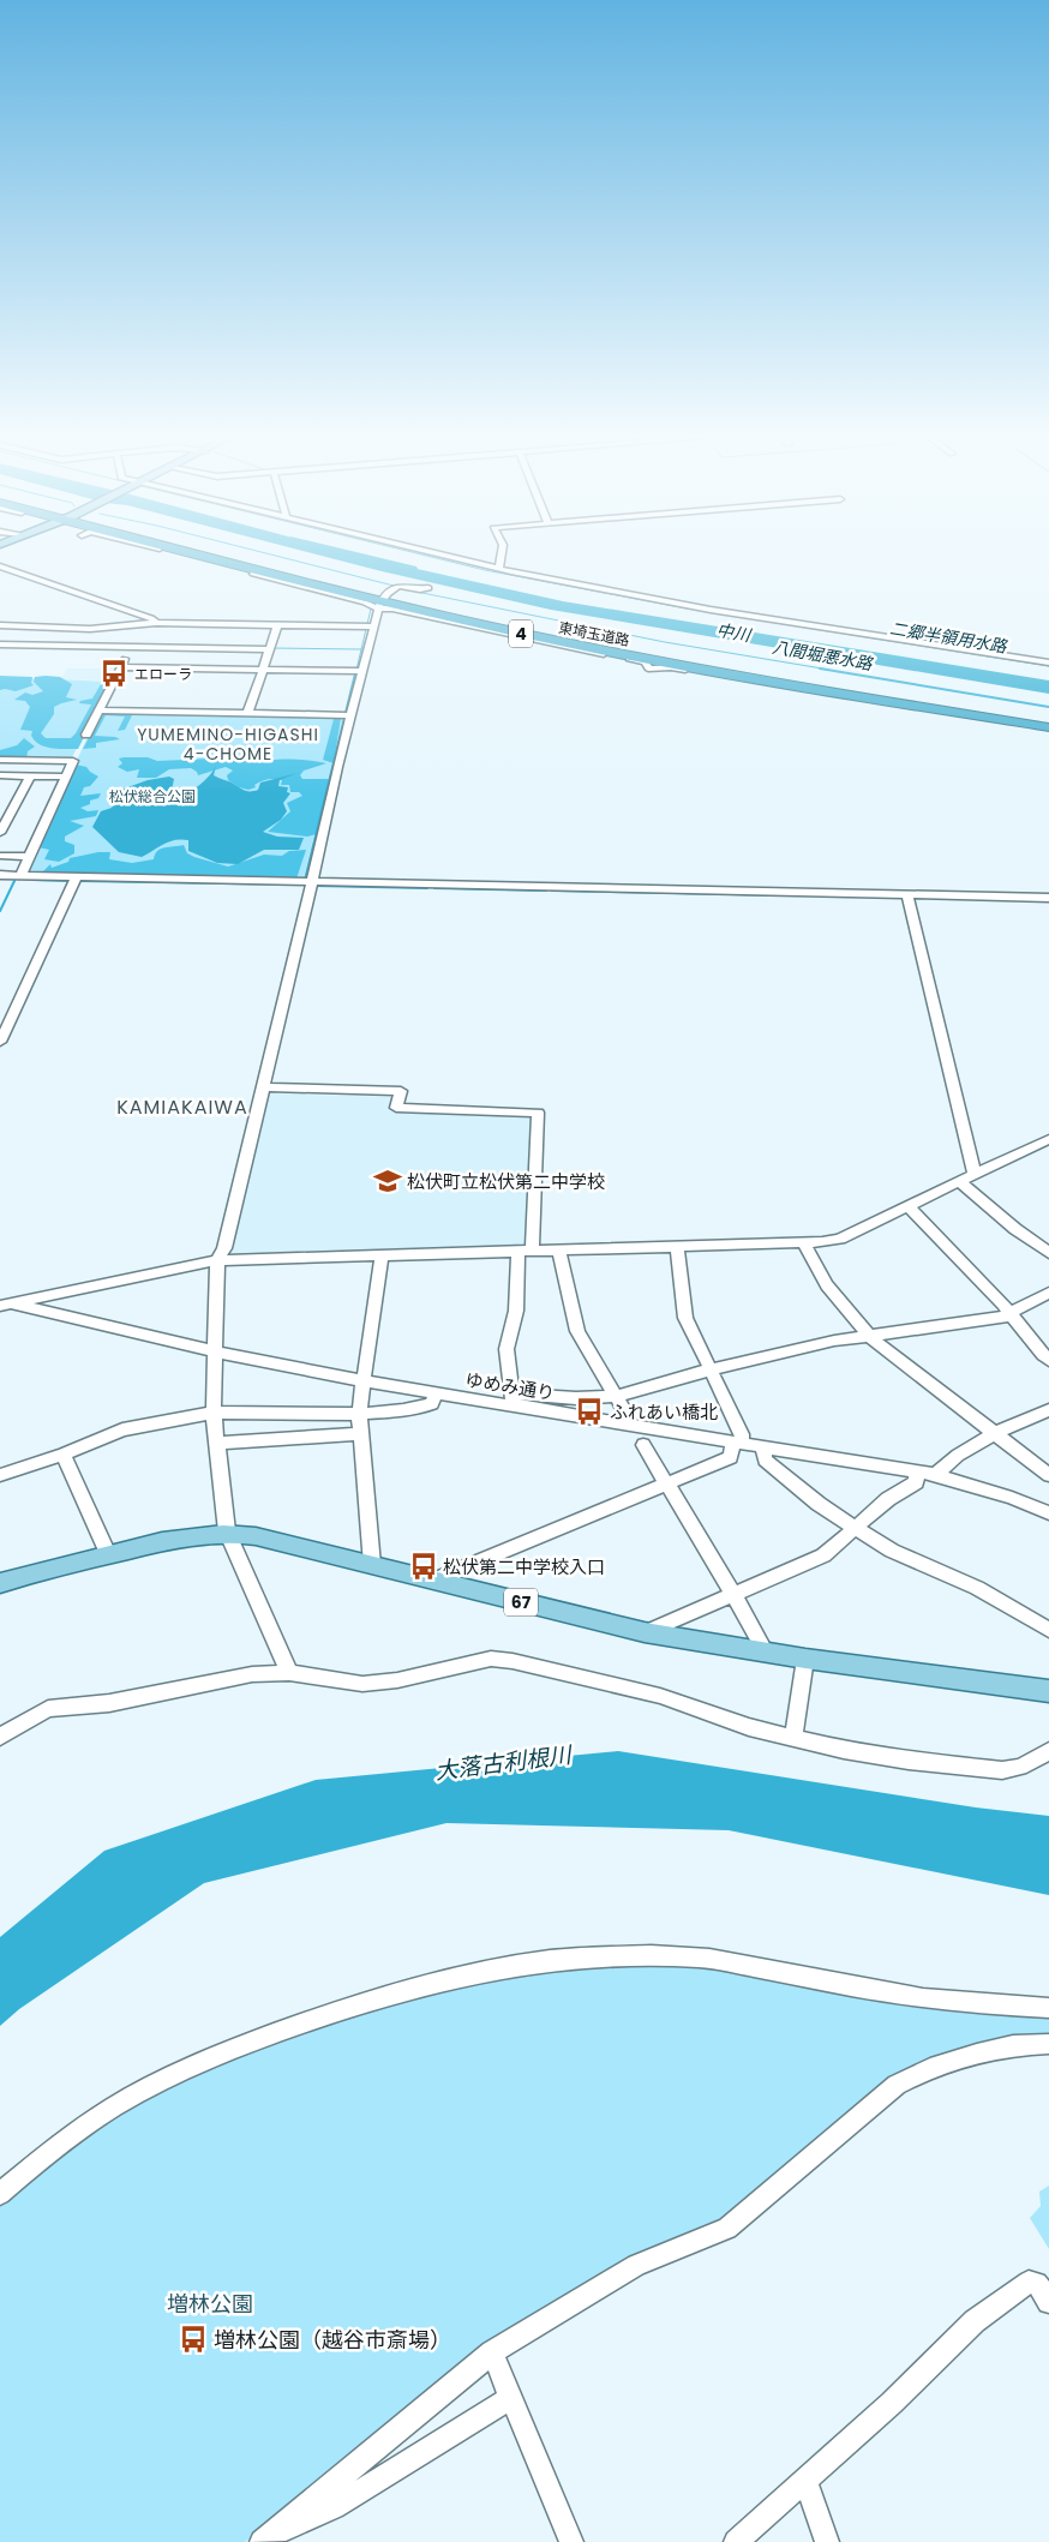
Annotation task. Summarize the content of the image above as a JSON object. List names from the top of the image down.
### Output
{
  "streets": {
    "highway": ["4", "東埼玉道路"],
    "main road": ["67"],
    "street": ["ゆめみ通り"]
  },
  "districts": ["YUMEMINO-HIGASHI 4-CHOME", "KAMIAKAIWA"],
  "water": [
    "中川",
    "二郷半領用水路",
    "八間堀悪水路",
    "大落古利根川"
  ],
  "parks": ["松伏総合公園", "増林公園"],
  "places": {
    "bus stop": [
      "エローラ",
      "ふれあい橋北",
      "松伏第二中学校入口",
      "増林公園（越谷市斎場）"
    ],
    "school or university": ["松伏町立松伏第二中学校"]
  }
}
